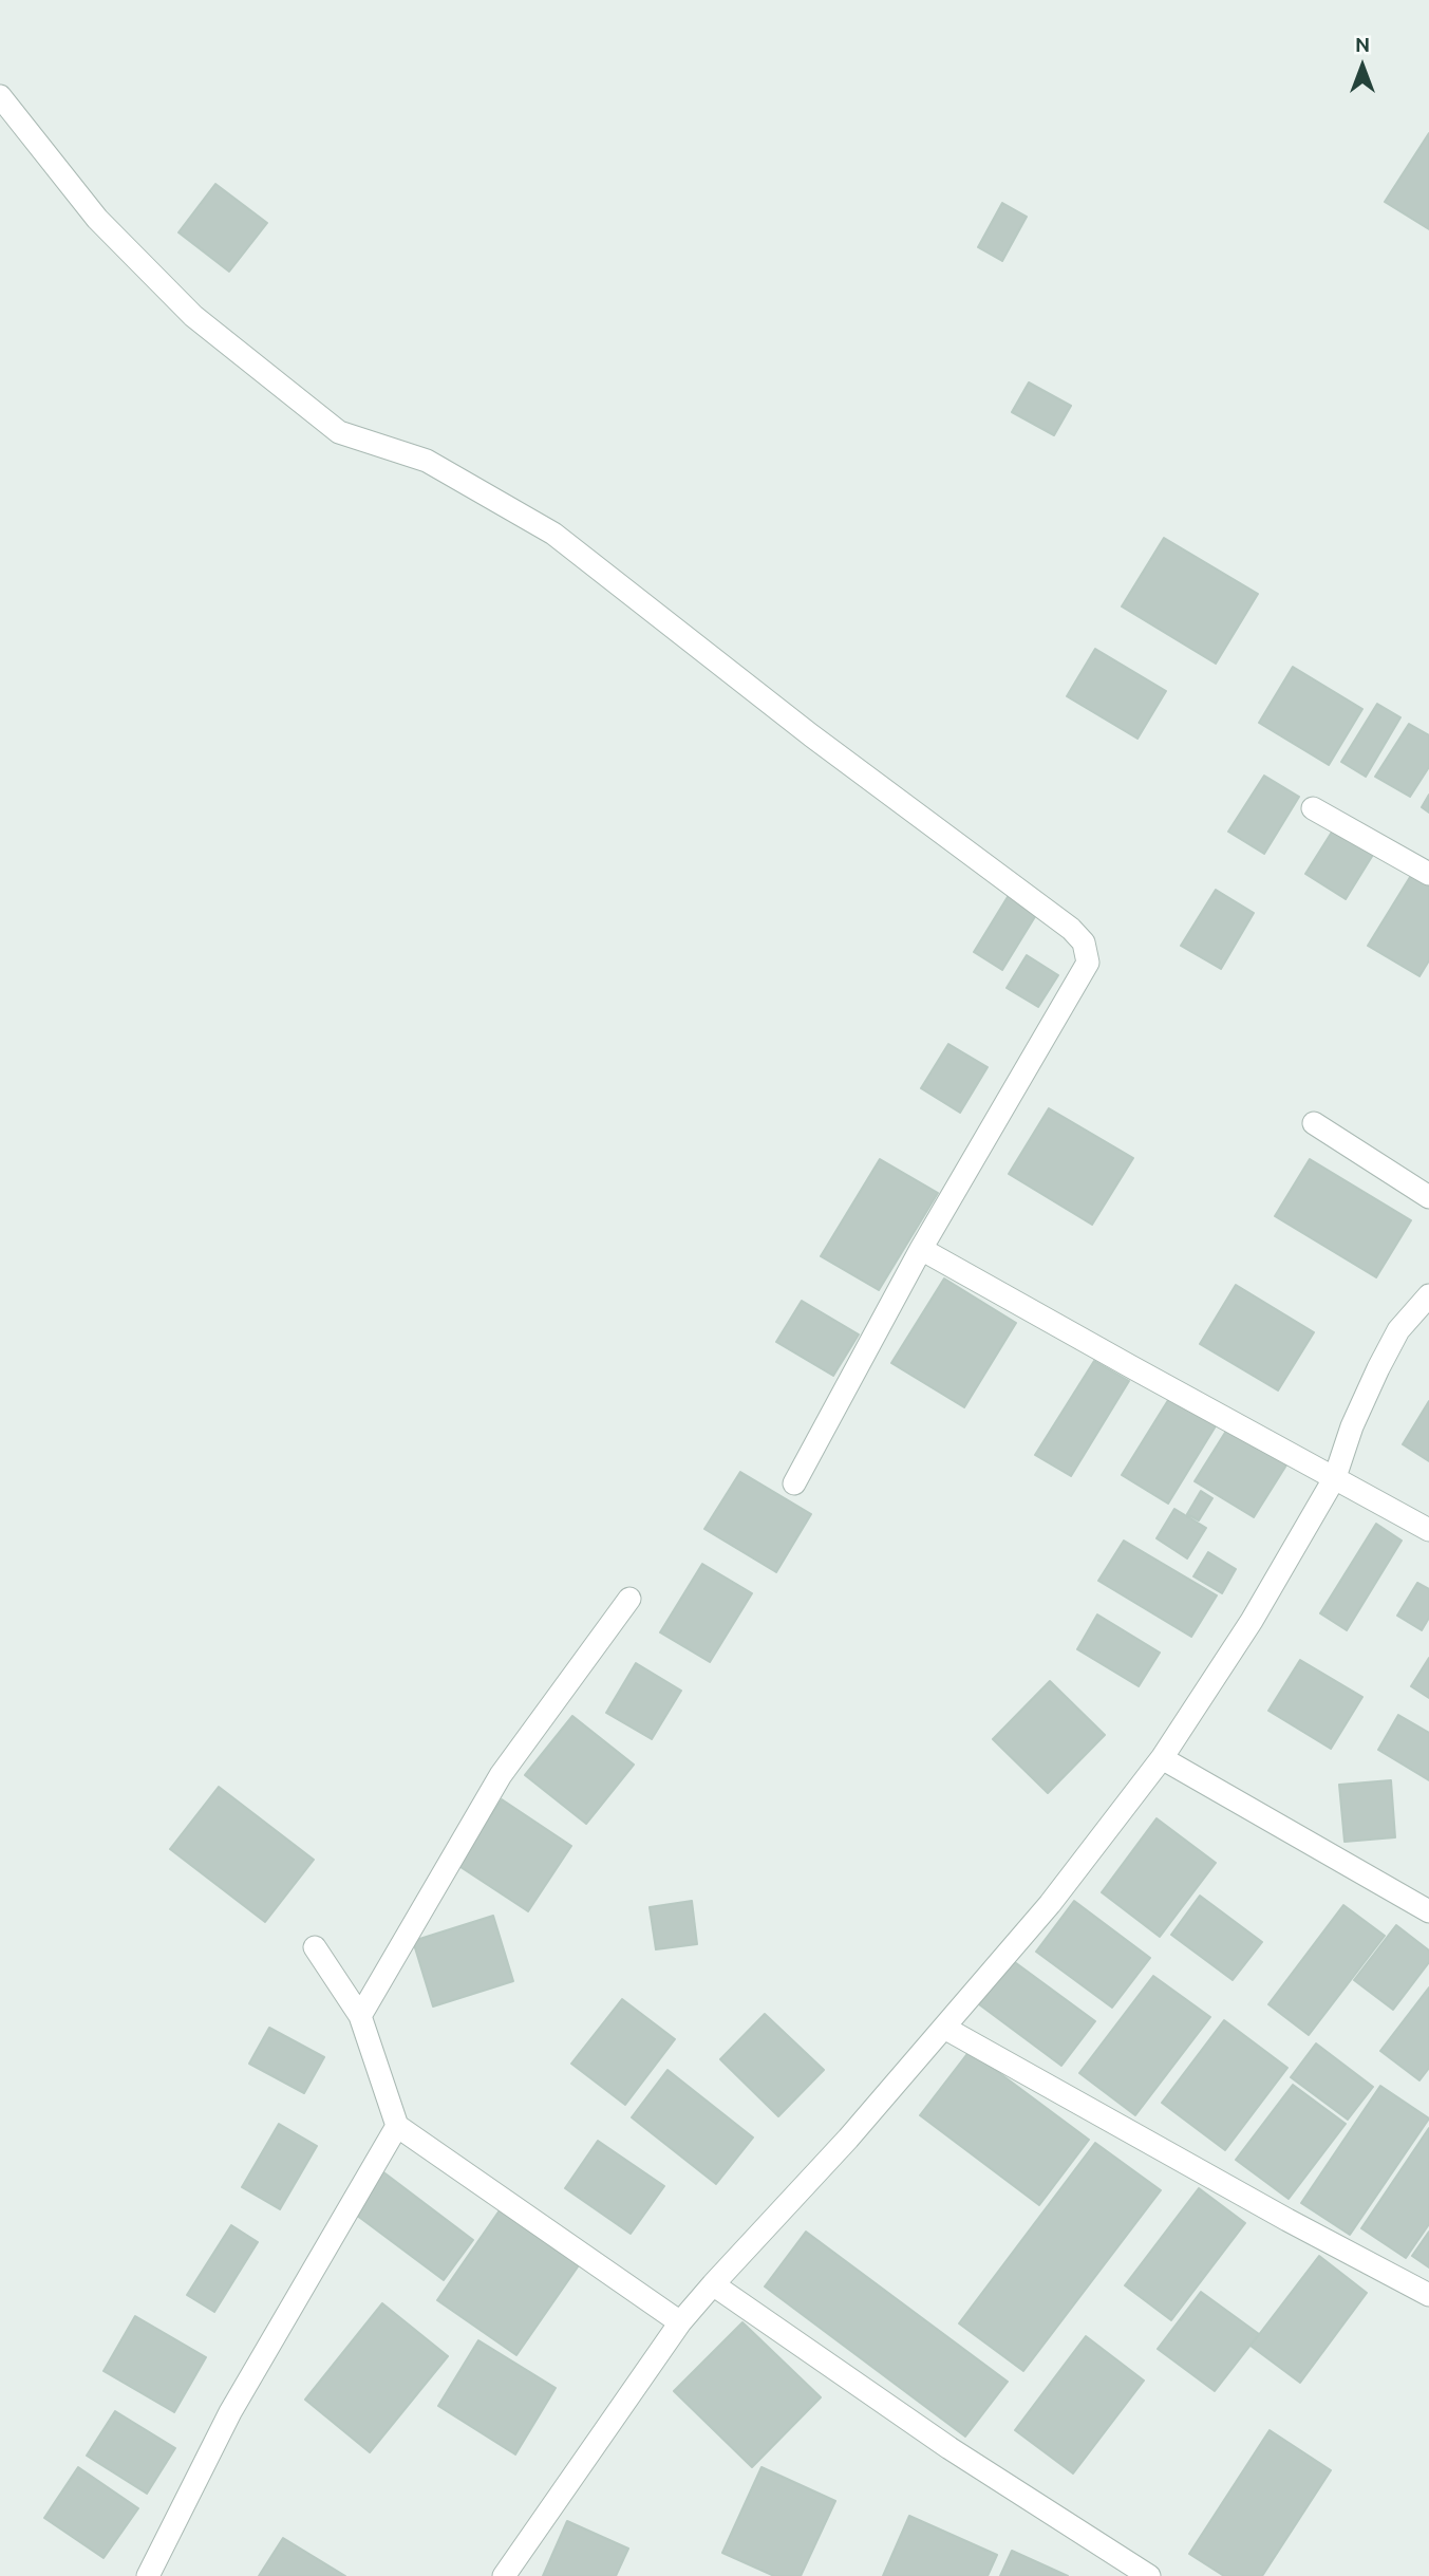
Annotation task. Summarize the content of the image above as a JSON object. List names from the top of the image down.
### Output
{
  "north": "top"
}
